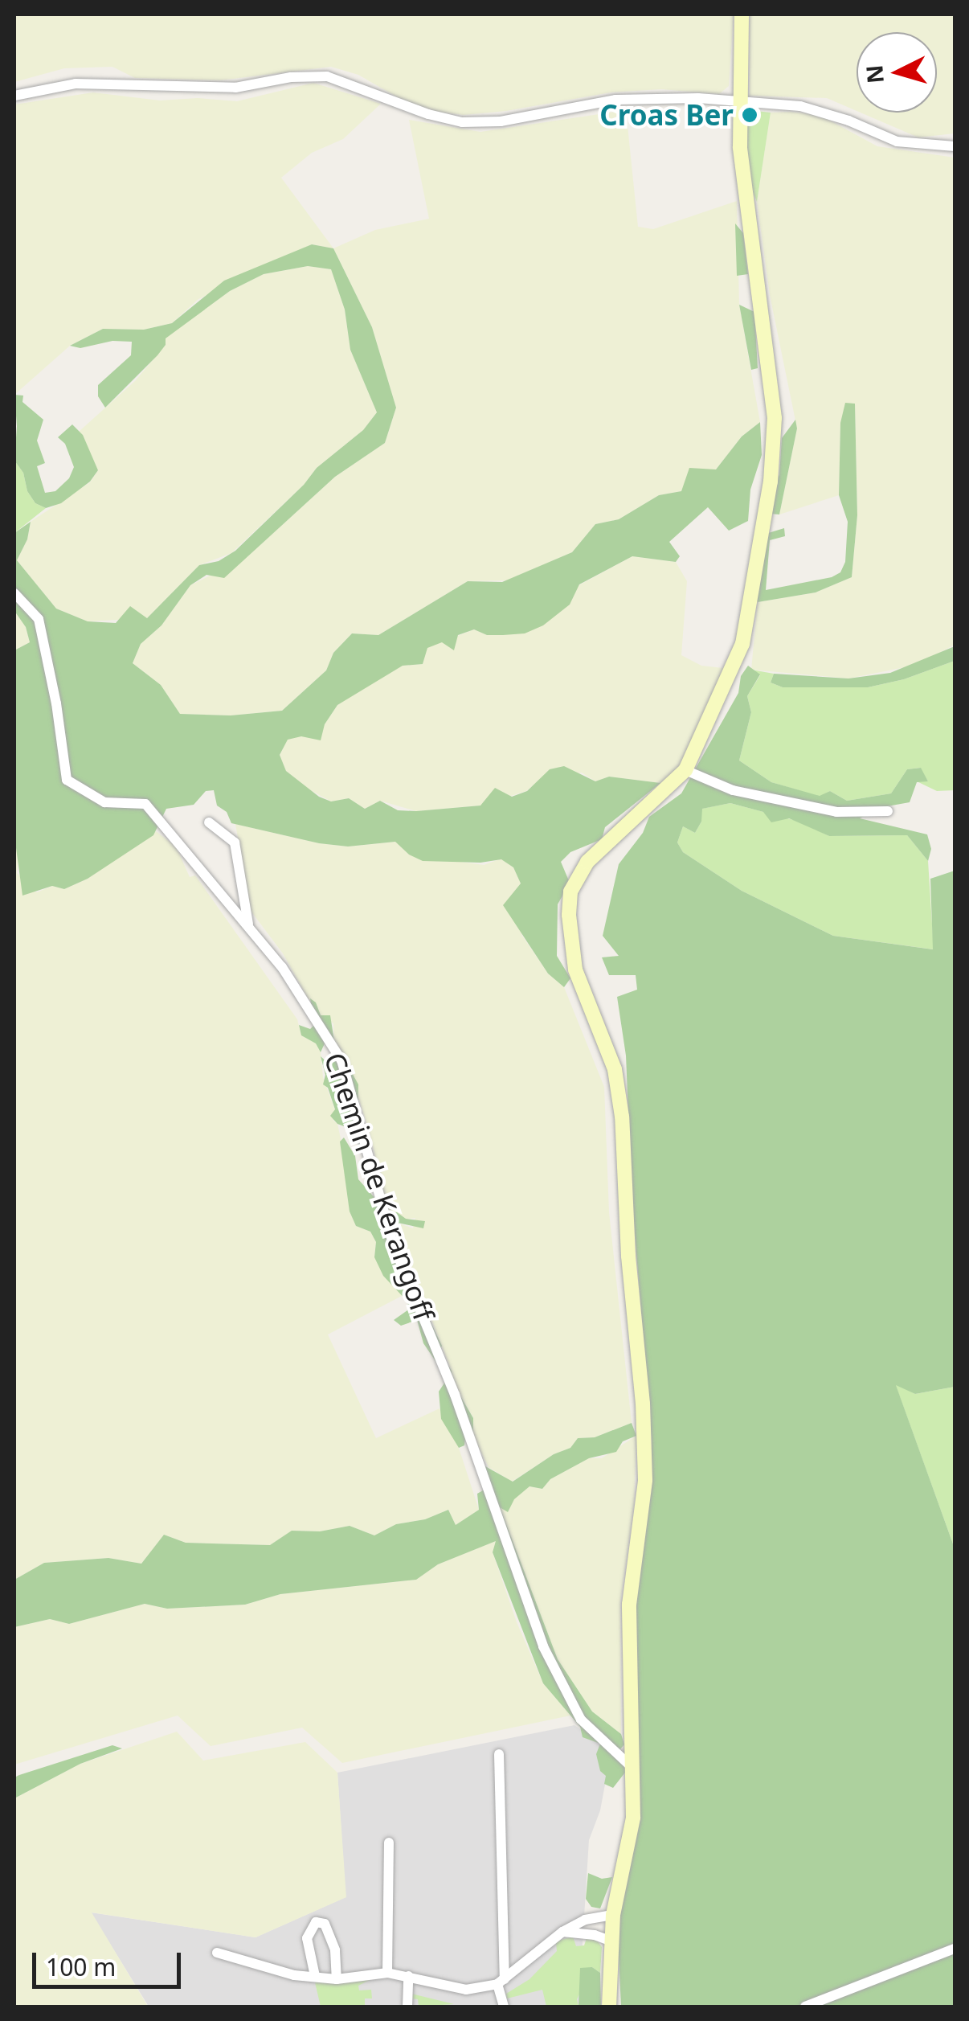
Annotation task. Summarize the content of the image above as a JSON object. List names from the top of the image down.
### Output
{
  "streets": {
    "street": ["Chemin de Kerangoff"]
  },
  "places": ["Croas Ber"],
  "scale_bar": "100 m",
  "north": "left"
}
